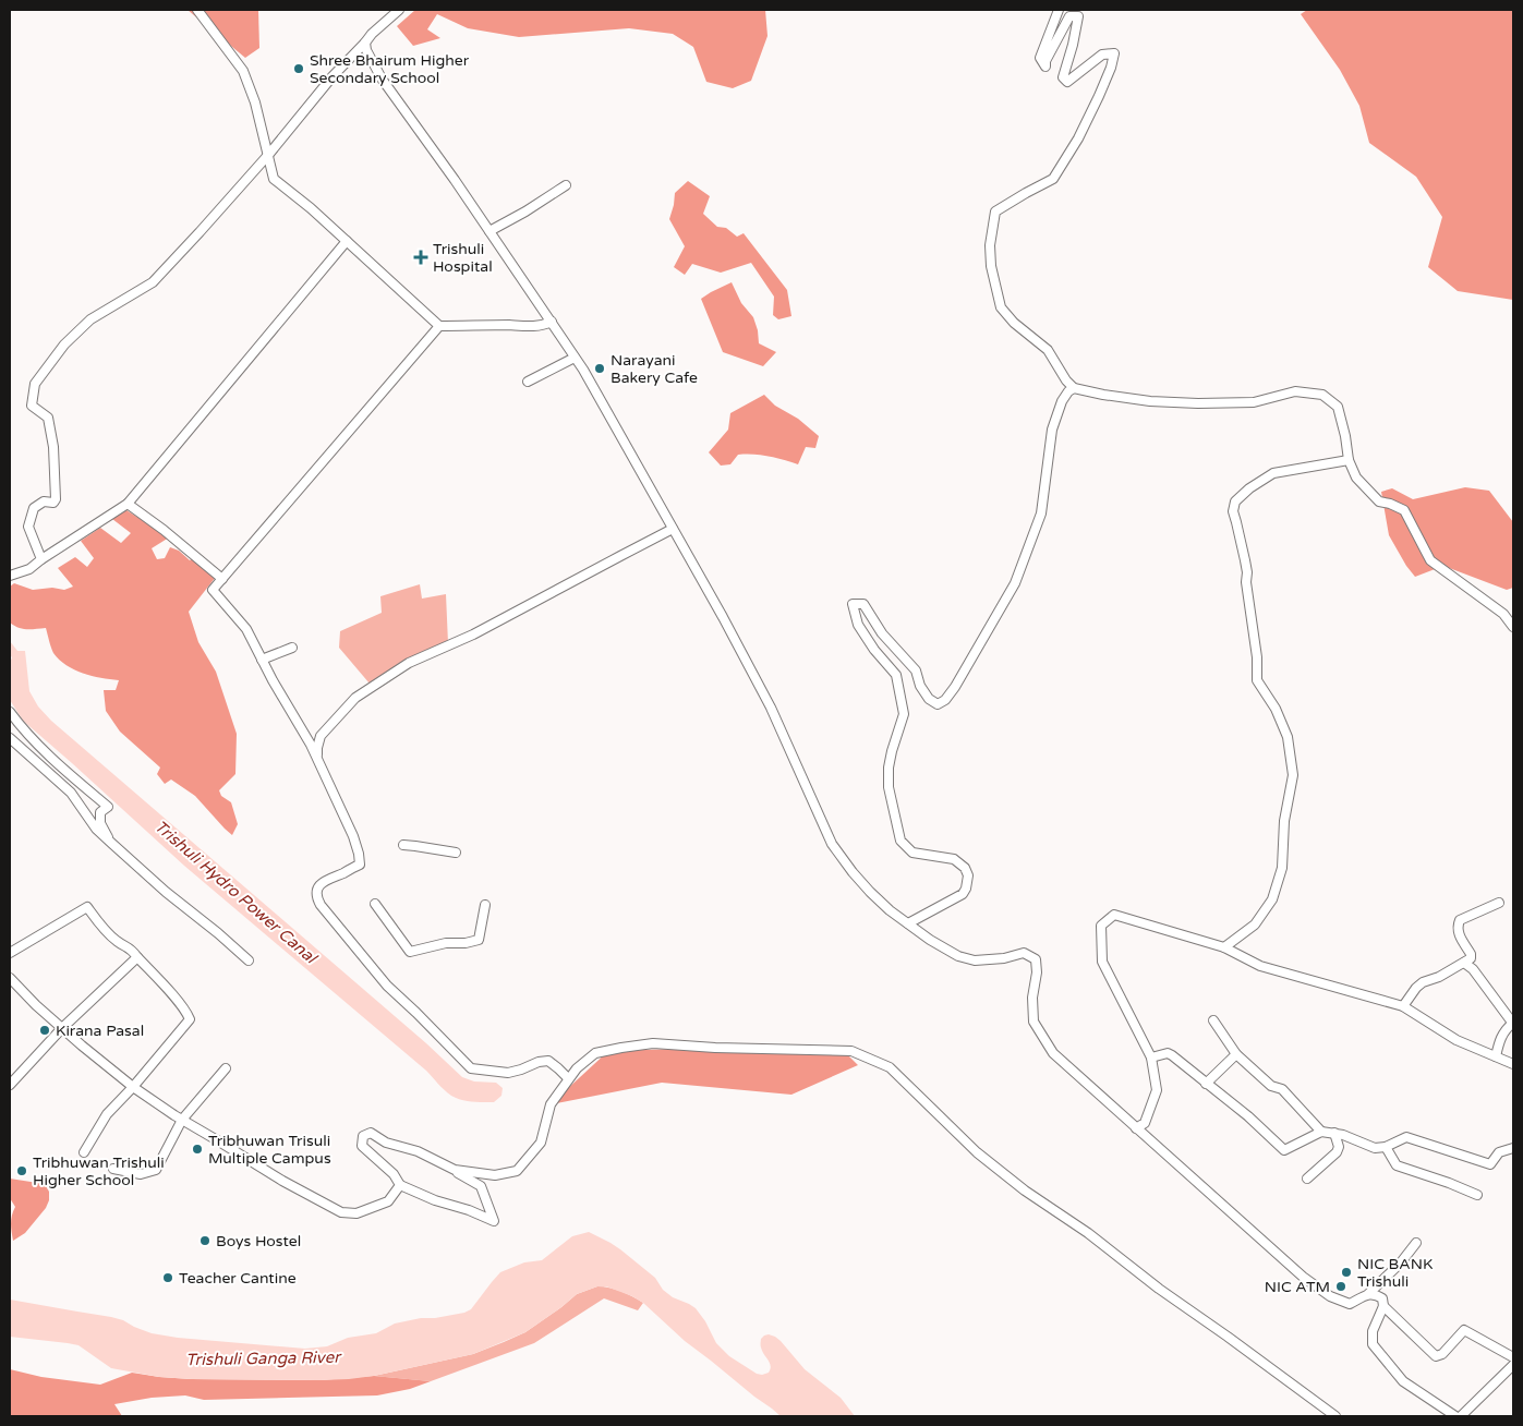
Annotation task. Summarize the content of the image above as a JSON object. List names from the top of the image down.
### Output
{
  "water": ["Trishuli Hydro Power Canal", "Trishuli Ganga River"],
  "places": {
    "other": [
      "Shree Bhairum Higher Secondary School",
      "Narayani Bakery Cafe",
      "Kirana Pasal",
      "Tribhuwan Trisuli Multiple Campus",
      "Tribhuwan Trishuli Higher School",
      "Boys Hostel",
      "NIC BANK Trishuli",
      "Teacher Cantine",
      "NIC ATM"
    ],
    "health": ["Trishuli Hospital"]
  }
}
